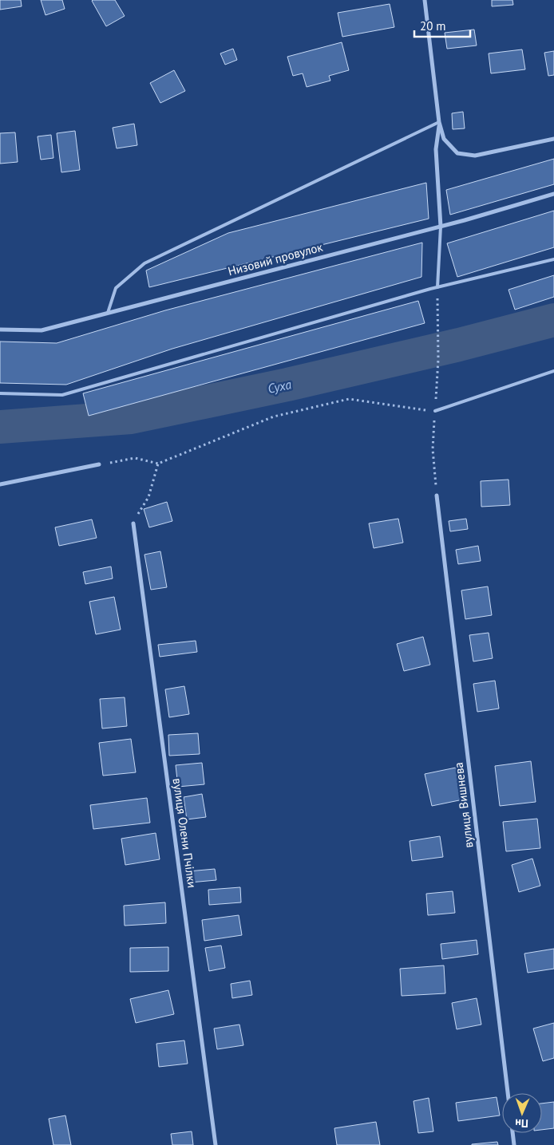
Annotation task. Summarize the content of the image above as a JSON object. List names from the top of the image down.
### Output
{
  "streets": {
    "street": ["Низовий провулок", "вулиця Вишнева", "вулиця Олени Пчілки"]
  },
  "water": ["Суха"],
  "scale_bar": "20 m",
  "north": "bottom"
}
